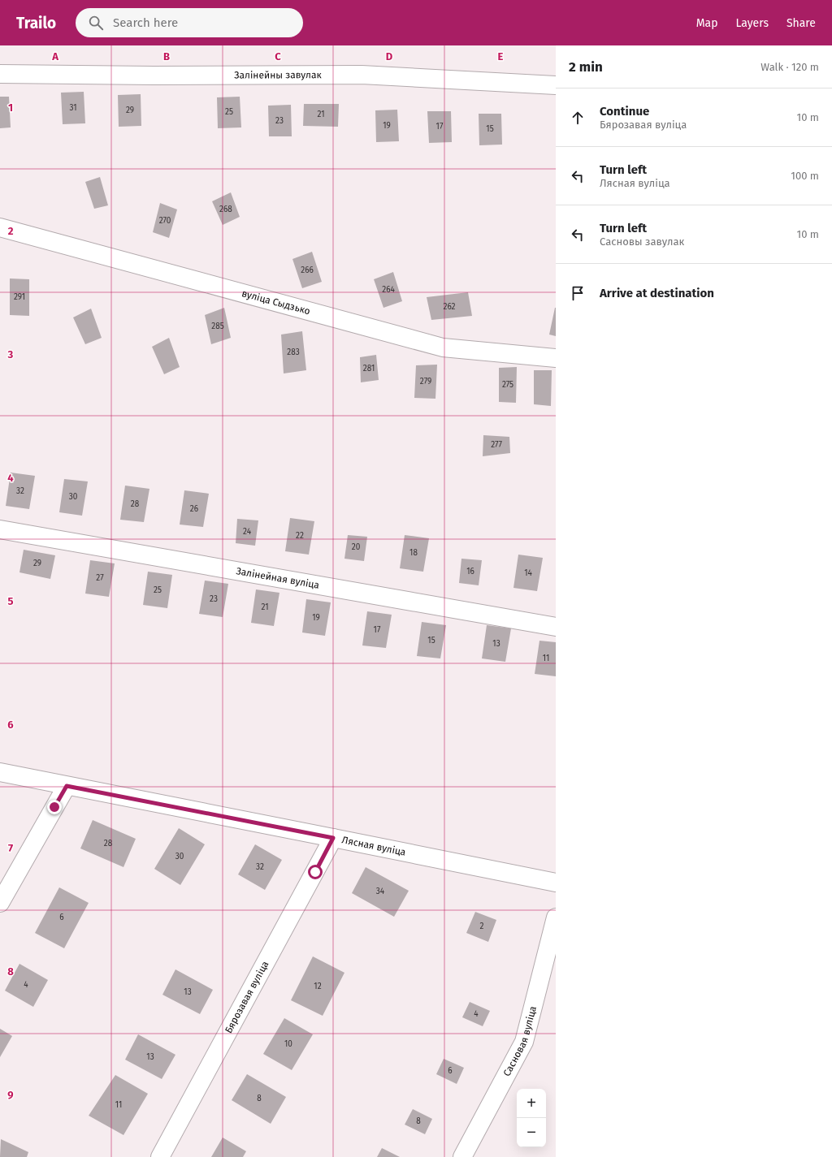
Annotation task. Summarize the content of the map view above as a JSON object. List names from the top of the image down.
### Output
{
  "streets": {
    "street": [
      "Залінейны завулак",
      "вуліца Сыдзько",
      "Залінейная вуліца",
      "Лясная вуліца",
      "Бярозавая вуліца",
      "Сасновая вуліца"
    ]
  },
  "crossings": [
    ["Лясная вуліца", "Бярозавая вуліца"]
  ],
  "house_numbers": [
    "31",
    "29",
    "25",
    "21",
    "23",
    "19",
    "17",
    "15",
    "268",
    "270",
    "266",
    "264",
    "291",
    "262",
    "285",
    "283",
    "281",
    "279",
    "275",
    "277",
    "32",
    "30",
    "28",
    "26",
    "24",
    "22",
    "20",
    "18",
    "29",
    "16",
    "14",
    "27",
    "25",
    "23",
    "21",
    "19",
    "17",
    "15",
    "13",
    "11",
    "28",
    "30",
    "32",
    "34",
    "6",
    "2",
    "4",
    "12",
    "13",
    "4",
    "10",
    "13",
    "6",
    "8",
    "11",
    "8"
  ],
  "page": {
    "header": "Trailo",
    "search": "Search here",
    "nav": ["Map", "Layers", "Share"],
    "heading": ["2 min", "Walk · 120 m"],
    "list": [
      ["Continue", "Бярозавая вуліца", "10 m"],
      ["Turn left", "Лясная вуліца", "100 m"],
      ["Turn left", "Сасновы завулак", "10 m"],
      "Arrive at destination"
    ],
    "map_buttons": ["+", "−"]
  },
  "grid": {
    "columns": [
      "A",
      "B",
      "C",
      "D",
      "E"
    ],
    "rows": [
      "1",
      "2",
      "3",
      "4",
      "5",
      "6",
      "7",
      "8",
      "9"
    ]
  }
}
